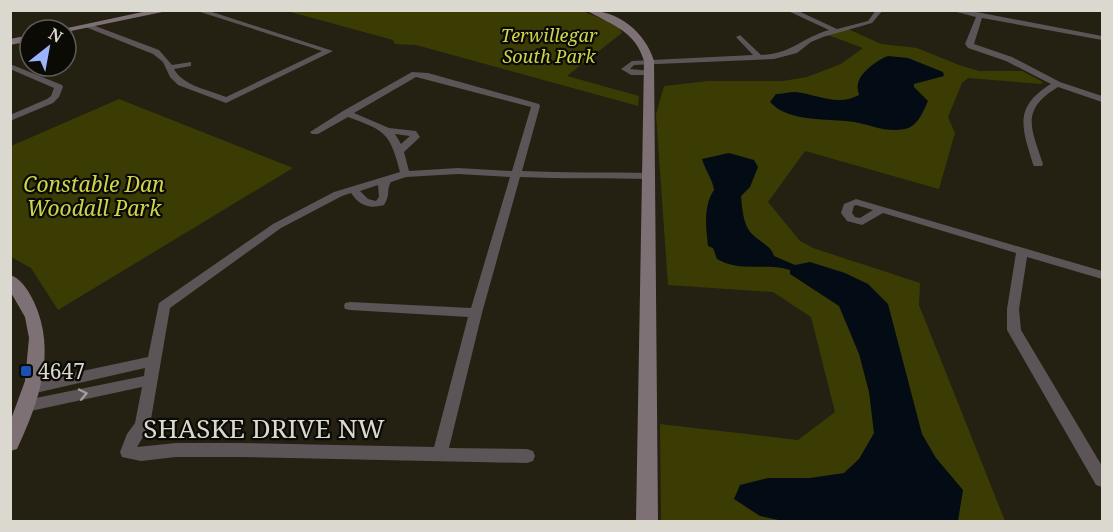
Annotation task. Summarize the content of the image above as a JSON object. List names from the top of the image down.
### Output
{
  "streets": {
    "street": ["SHASKE DRIVE NW"]
  },
  "parks": ["Terwillegar South Park", "Constable Dan Woodall Park"],
  "places": {
    "transit": ["4647"]
  },
  "north": "top right"
}
